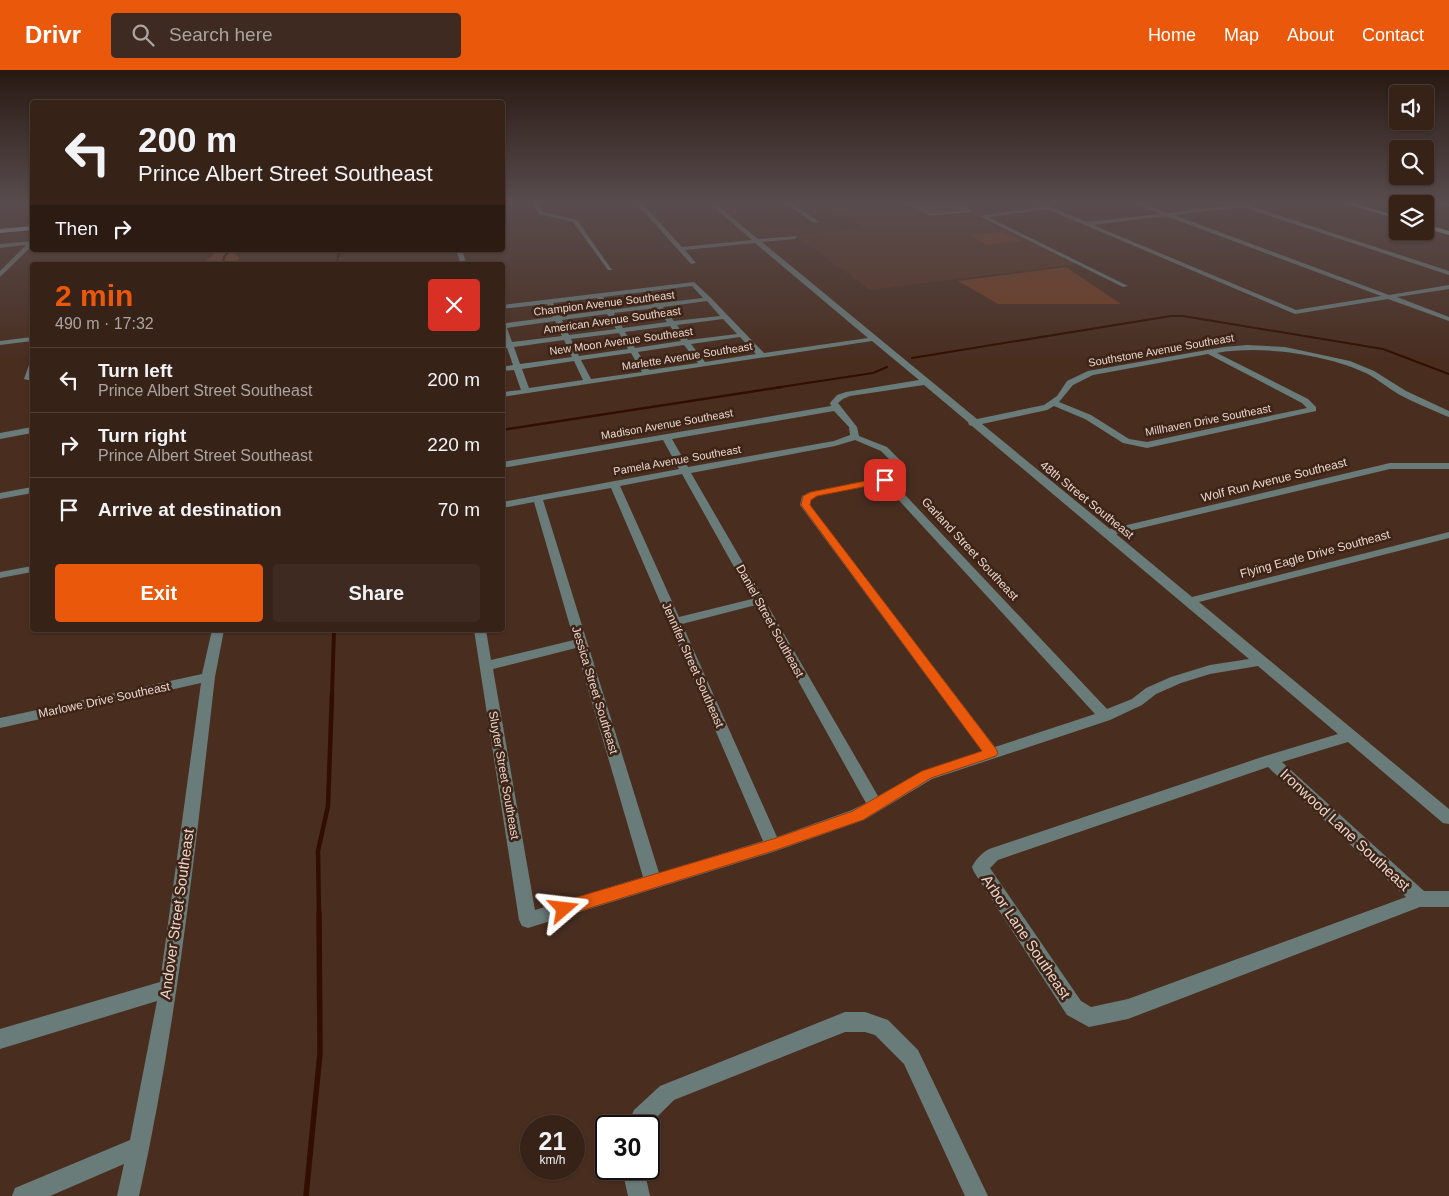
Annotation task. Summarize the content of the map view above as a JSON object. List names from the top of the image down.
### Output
{
  "streets": {
    "street": [
      "Champion Avenue Southeast",
      "American Avenue Southeast",
      "New Moon Avenue Southeast",
      "Southstone Avenue Southeast",
      "Marlette Avenue Southeast",
      "Millhaven Drive Southeast",
      "Madison Avenue Southeast",
      "Pamela Avenue Southeast",
      "Wolf Run Avenue Southeast",
      "48th Street Southeast",
      "Garland Street Southeast",
      "Flying Eagle Drive Southeast",
      "Daniel Street Southeast",
      "Jennifer Street Southeast",
      "Jessica Street Southeast",
      "Marlowe Drive Southeast",
      "Sluyter Street Southeast",
      "Ironwood Lane Southeast",
      "Andover Street Southeast",
      "Arbor Lane Southeast"
    ]
  },
  "crossings": [
    ["Southstone Avenue Southeast", "Millhaven Drive Southeast"],
    ["Marlette Avenue Southeast", "48th Street Southeast"],
    ["Madison Avenue Southeast", "Daniel Street Southeast"],
    ["Pamela Avenue Southeast", "Daniel Street Southeast"],
    ["Pamela Avenue Southeast", "Jennifer Street Southeast"],
    ["Pamela Avenue Southeast", "Jessica Street Southeast"],
    ["Wolf Run Avenue Southeast", "48th Street Southeast"],
    ["48th Street Southeast", "Flying Eagle Drive Southeast"],
    ["Jessica Street Southeast", "Sluyter Street Southeast"],
    ["Marlowe Drive Southeast", "Andover Street Southeast"],
    ["Ironwood Lane Southeast", "Arbor Lane Southeast"]
  ],
  "page": {
    "header": "Drivr",
    "search": "Search here",
    "nav": [
      "Home",
      "Map",
      "About",
      "Contact"
    ],
    "turn": ["200 m", "Prince Albert Street Southeast"],
    "then": "Then",
    "heading": ["2 min", "490 m · 17:32"],
    "list": [
      {
        "name": "Turn left",
        "note": "Prince Albert Street Southeast",
        "value": "200 m"
      },
      {
        "name": "Turn right",
        "note": "Prince Albert Street Southeast",
        "value": "220 m"
      },
      {
        "name": "Arrive at destination",
        "value": "70 m"
      }
    ],
    "buttons": ["Exit", "Share"],
    "speed": "21 km/h",
    "limit": "30"
  }
}
